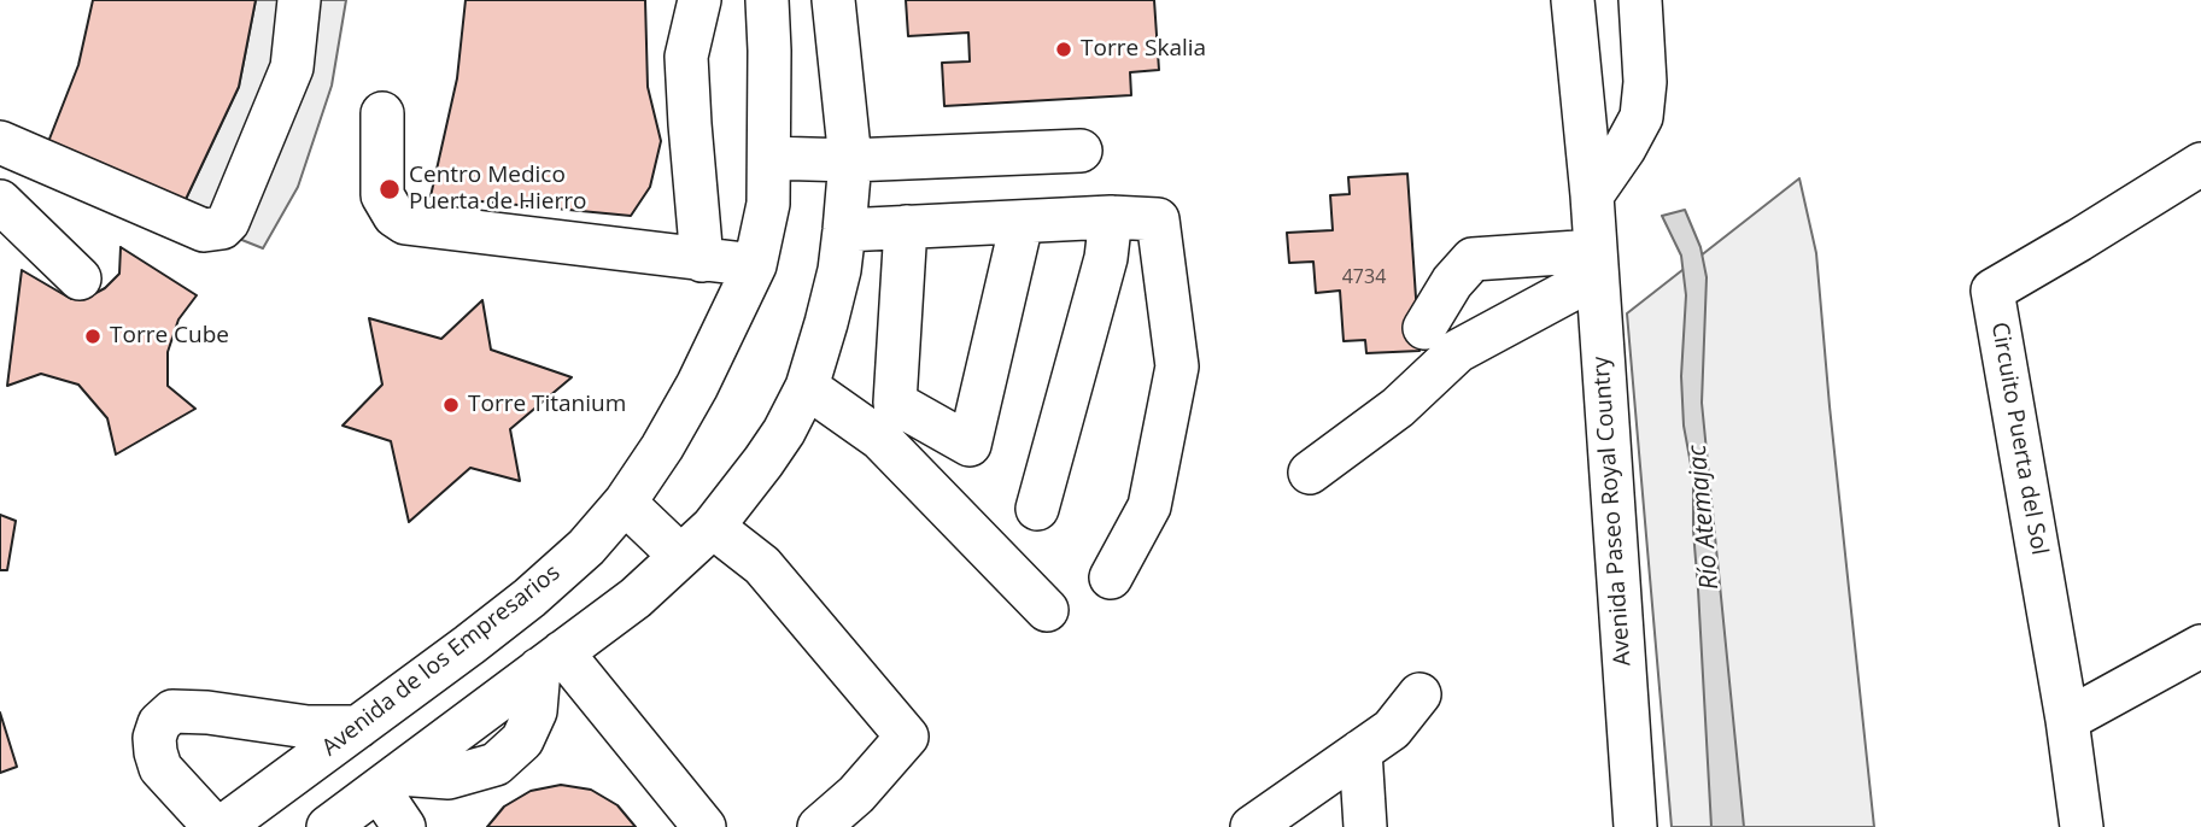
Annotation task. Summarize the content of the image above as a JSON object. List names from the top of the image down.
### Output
{
  "streets": {
    "street": ["Circuito Puerta del Sol", "Avenida Paseo Royal Country", "Avenida de los Empresarios"]
  },
  "water": ["Río Atemajac"],
  "places": [
    "Torre Skalia",
    "Centro Medico Puerta de Hierro",
    "Torre Cube",
    "Torre Titanium"
  ],
  "house_numbers": ["4734"]
}
